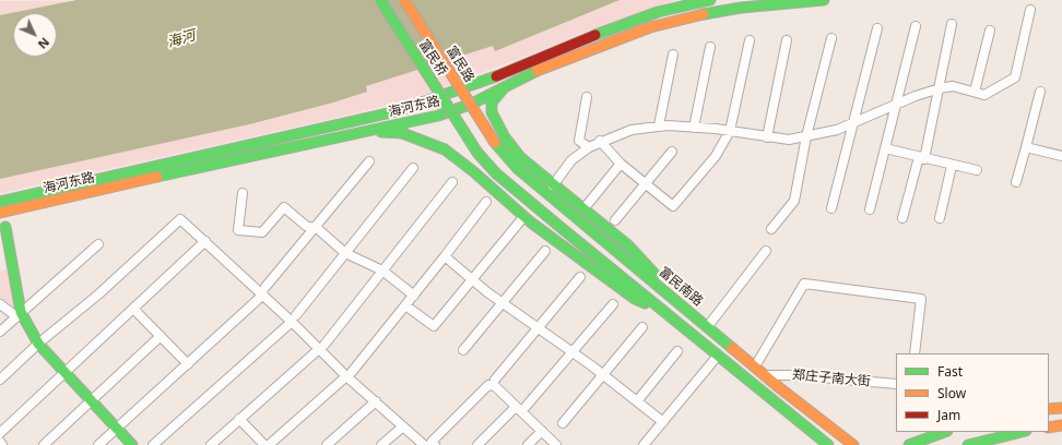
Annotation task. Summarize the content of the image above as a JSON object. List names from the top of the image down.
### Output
{
  "streets": {
    "main road": [
      "富民桥",
      "富民路",
      "海河东路",
      "富民南路"
    ],
    "street": ["郑庄子南大街"]
  },
  "crossings": [
    ["富民路", "富民南路"],
    ["富民南路", "郑庄子南大街"]
  ],
  "water": ["海河"],
  "legend": ["Fast", "Slow", "Jam"],
  "north": "bottom right"
}
